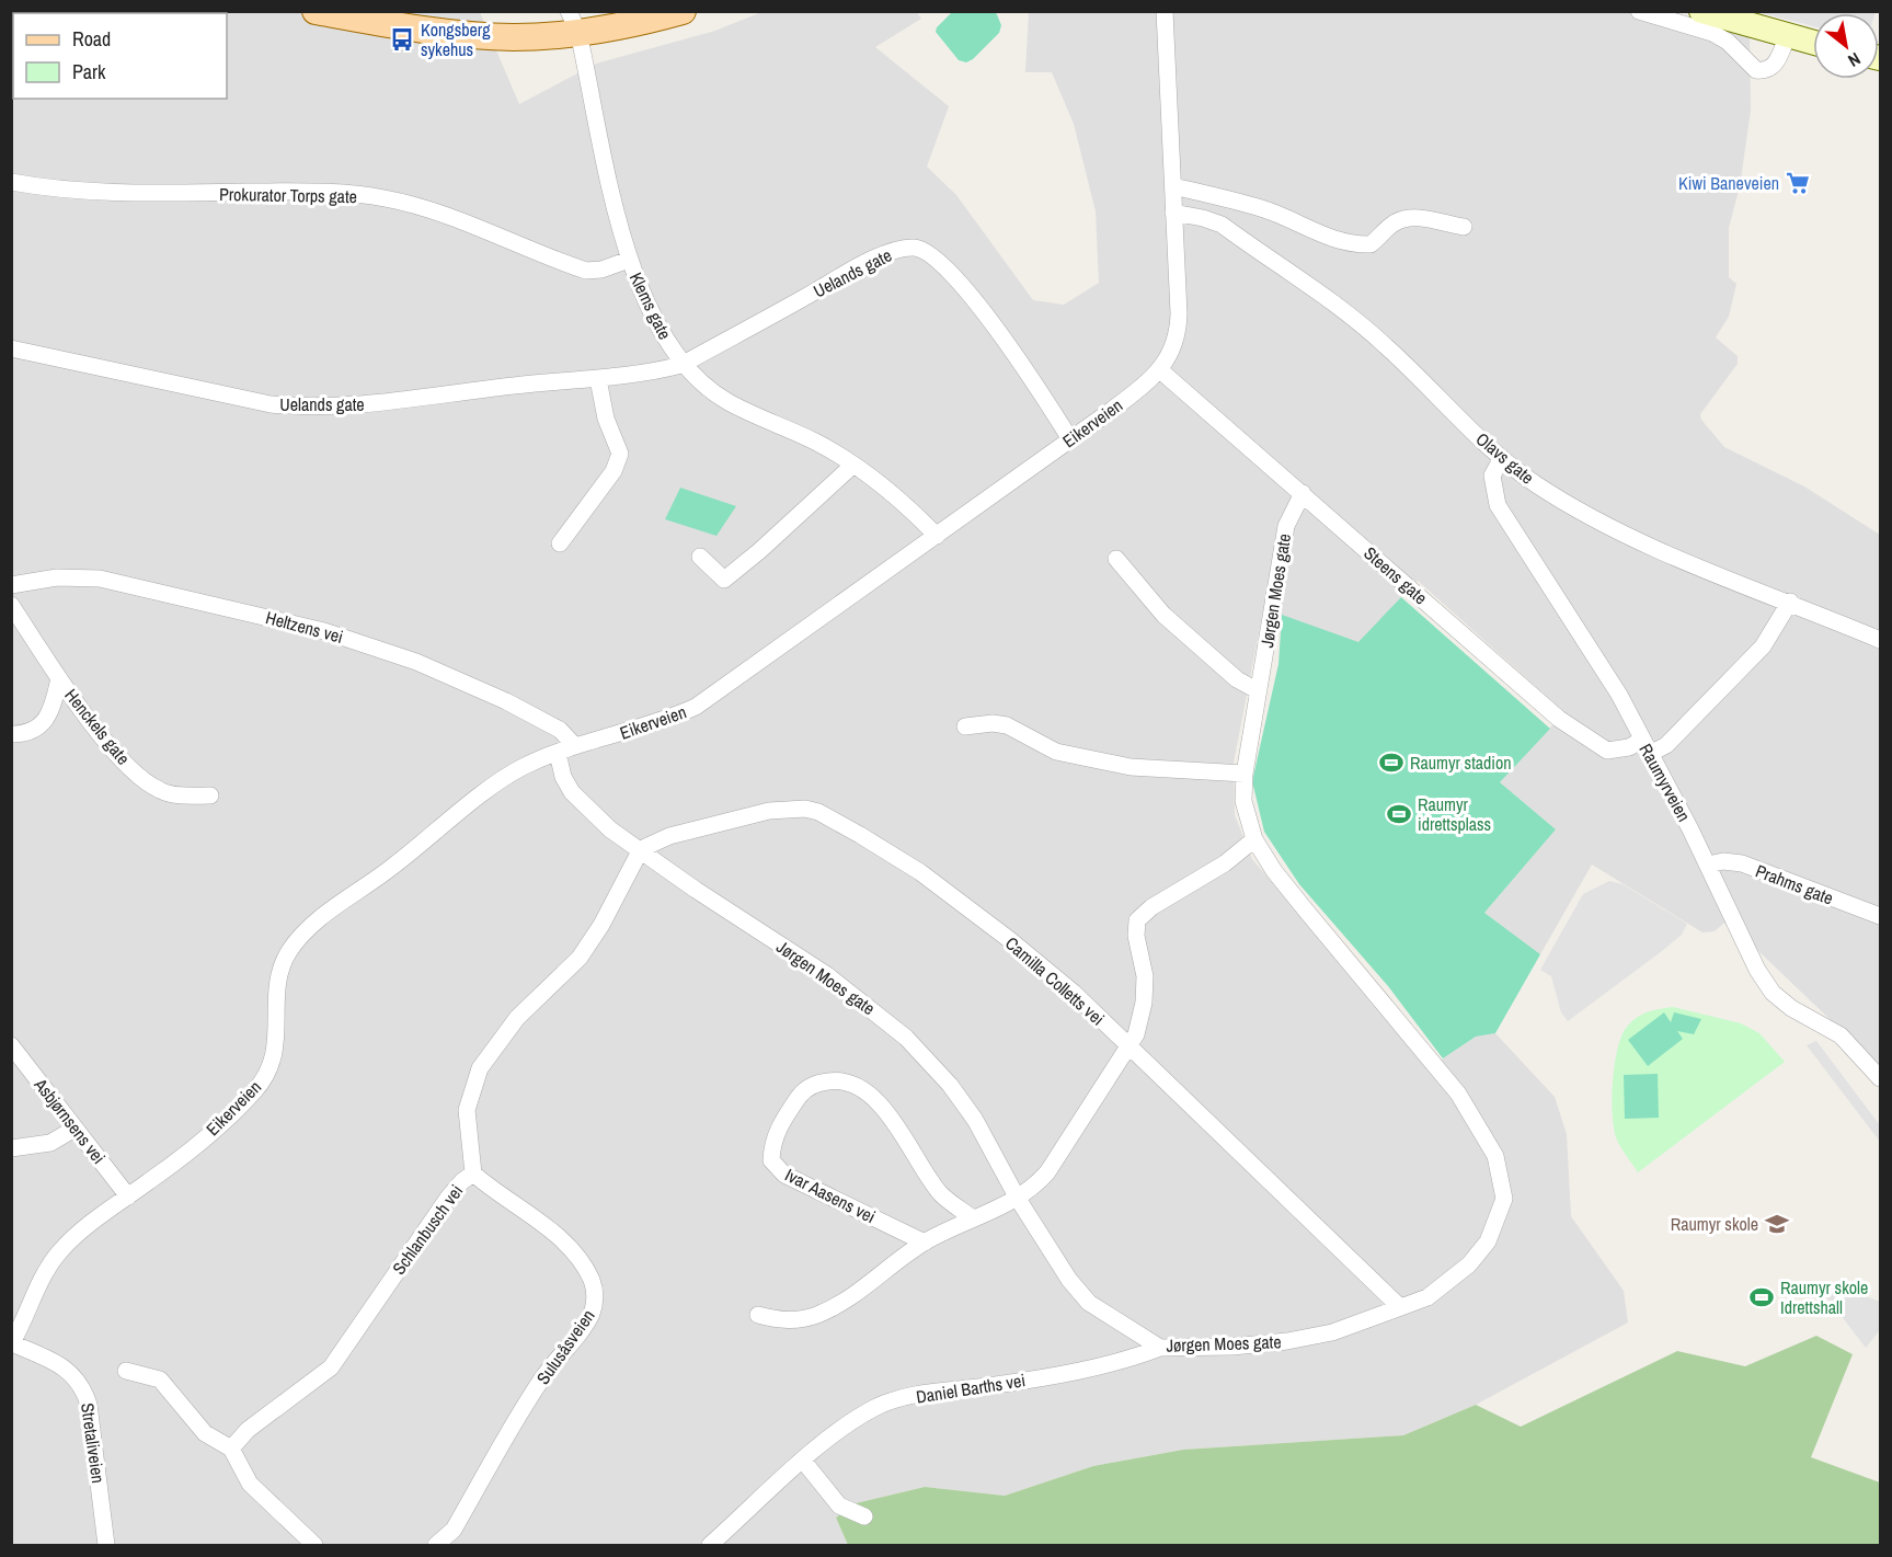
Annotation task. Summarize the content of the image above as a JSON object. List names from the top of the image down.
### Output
{
  "streets": {
    "street": [
      "Prokurator Torps gate",
      "Uelands gate",
      "Klems gate",
      "Eikerveien",
      "Olavs gate",
      "Steens gate",
      "Jørgen Moes gate",
      "Heltzens vei",
      "Henckels gate",
      "Raumyrveien",
      "Prahms gate",
      "Camilla Colletts vei",
      "Asbjørnsens vei",
      "Ivar Aasens vei",
      "Schlanbusch vei",
      "Sulusåsveien",
      "Daniel Barths vei",
      "Stretaliveien"
    ]
  },
  "crossings": [
    ["Prokurator Torps gate", "Klems gate"],
    ["Uelands gate", "Klems gate"],
    ["Uelands gate", "Eikerveien"],
    ["Klems gate", "Eikerveien"],
    ["Eikerveien", "Olavs gate"],
    ["Eikerveien", "Steens gate"],
    ["Eikerveien", "Jørgen Moes gate"],
    ["Eikerveien", "Heltzens vei"],
    ["Eikerveien", "Asbjørnsens vei"],
    ["Eikerveien", "Stretaliveien"],
    ["Olavs gate", "Raumyrveien"],
    ["Steens gate", "Jørgen Moes gate"],
    ["Steens gate", "Raumyrveien"],
    ["Jørgen Moes gate", "Camilla Colletts vei"],
    ["Jørgen Moes gate", "Schlanbusch vei"],
    ["Jørgen Moes gate", "Daniel Barths vei"],
    ["Raumyrveien", "Prahms gate"],
    ["Camilla Colletts vei", "Schlanbusch vei"],
    ["Schlanbusch vei", "Sulusåsveien"]
  ],
  "places": {
    "bus stop": ["Kongsberg sykehus"],
    "supermarket": ["Kiwi Baneveien"],
    "sports": ["Raumyr stadion", "Raumyr idrettsplass", "Raumyr skole Idrettshall"],
    "school or university": ["Raumyr skole"]
  },
  "legend": ["Road", "Park"],
  "north": "bottom right"
}
